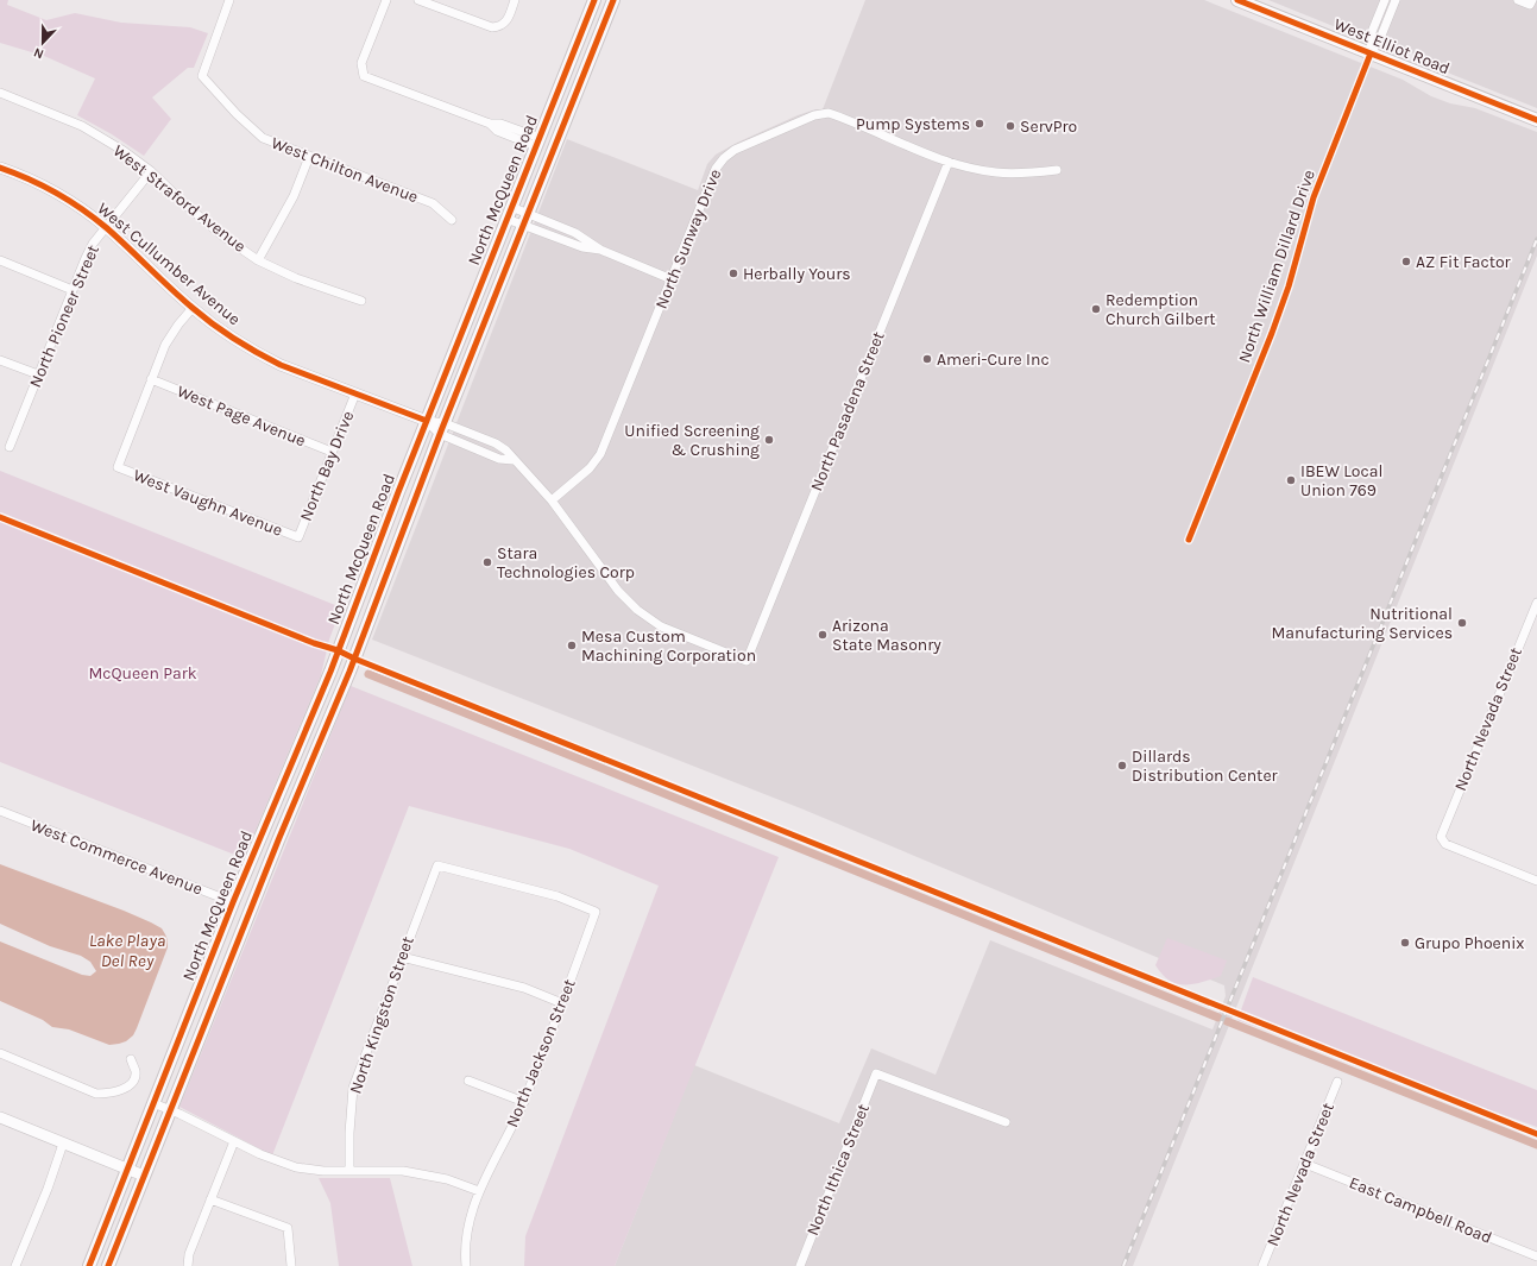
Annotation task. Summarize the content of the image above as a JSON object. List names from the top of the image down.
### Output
{
  "streets": {
    "main road": ["West Elliot Road", "North McQueen Road"],
    "street": [
      "West Chilton Avenue",
      "West Straford Avenue",
      "North Sunway Drive",
      "West Cullumber Avenue",
      "North William Dillard Drive",
      "North Pioneer Street",
      "North Pasadena Street",
      "West Page Avenue",
      "North Bay Drive",
      "West Vaughn Avenue",
      "North Nevada Street",
      "West Commerce Avenue",
      "North Kingston Street",
      "North Jackson Street",
      "North Ithica Street",
      "East Campbell Road"
    ]
  },
  "crossings": [
    ["West Elliot Road", "North William Dillard Drive"],
    ["North McQueen Road", "West Cullumber Avenue"],
    ["North McQueen Road", "West Commerce Avenue"],
    ["West Straford Avenue", "North Pioneer Street"],
    ["North Sunway Drive", "North Pasadena Street"],
    ["West Cullumber Avenue", "North Pioneer Street"],
    ["West Cullumber Avenue", "North Bay Drive"],
    ["West Page Avenue", "North Bay Drive"],
    ["West Page Avenue", "West Vaughn Avenue"],
    ["North Bay Drive", "West Vaughn Avenue"],
    ["North Nevada Street", "East Campbell Road"],
    ["North Kingston Street", "North Jackson Street"]
  ],
  "water": ["Lake Playa Del Rey"],
  "parks": ["McQueen Park"],
  "places": [
    "Pump Systems",
    "ServPro",
    "AZ Fit Factor",
    "Herbally Yours",
    "Redemption Church Gilbert",
    "Ameri-Cure Inc",
    "Unified Screening & Crushing",
    "IBEW Local Union 769",
    "Stara Technologies Corp",
    "Nutritional Manufacturing Services",
    "Arizona State Masonry",
    "Mesa Custom Machining Corporation",
    "Dillards Distribution Center",
    "Grupo Phoenix"
  ],
  "north": "bottom"
}
